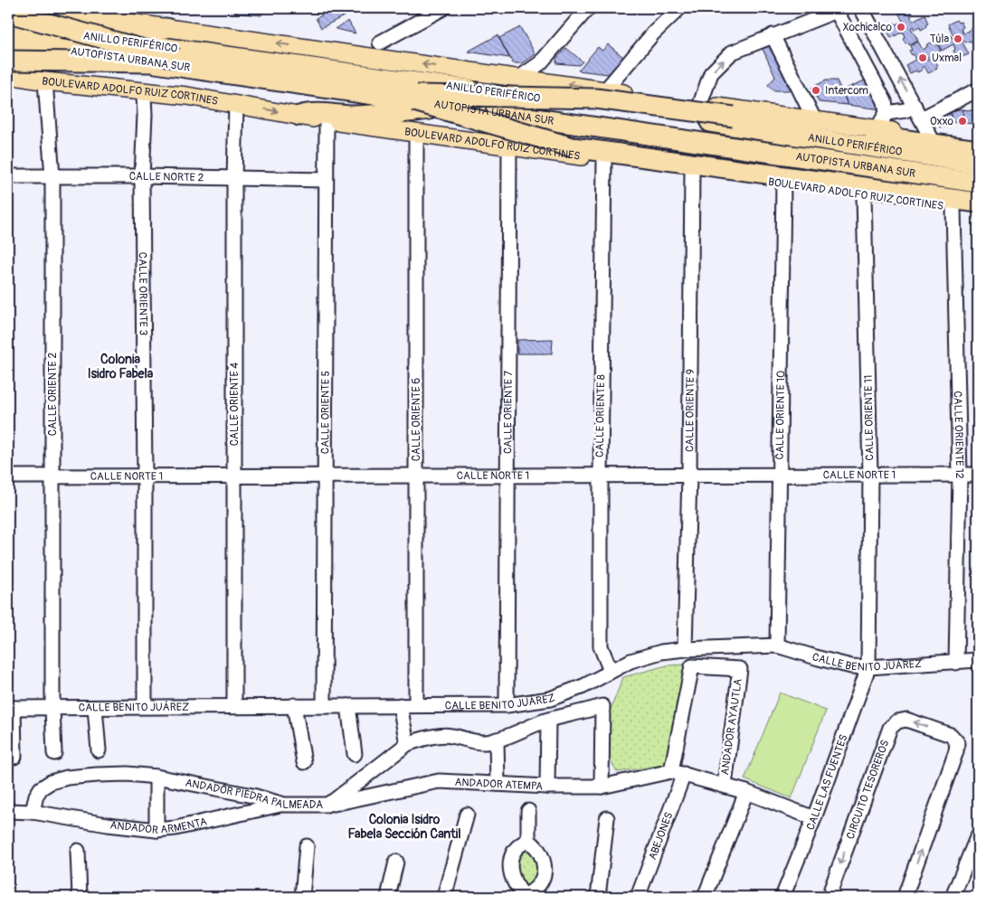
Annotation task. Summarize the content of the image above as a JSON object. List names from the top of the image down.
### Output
{
  "streets": {
    "highway": ["ANILLO PERIFÉRICO", "AUTOPISTA URBANA SUR"],
    "main road": ["BOULEVARD ADOLFO RUIZ CORTINES"],
    "street": [
      "CALLE NORTE 2",
      "CALLE ORIENTE 3",
      "CALLE ORIENTE 2",
      "CALLE ORIENTE 4",
      "CALLE ORIENTE 9",
      "CALLE ORIENTE 7",
      "CALLE ORIENTE 5",
      "CALLE ORIENTE 10",
      "CALLE ORIENTE 8",
      "CALLE ORIENTE 11",
      "CALLE ORIENTE 6",
      "CALLE ORIENTE 12",
      "CALLE NORTE 1",
      "CALLE BENITO JUÁREZ",
      "ANDADOR AYAUTLA",
      "CALLE LAS FUENTES",
      "ANDADOR ATEMPA",
      "CIRCUITO TESOREROS",
      "ANDADOR PIEDRA PALMEADA",
      "ANDADOR ARMENTA",
      "ABEJONES"
    ]
  },
  "crossings": [
    ["BOULEVARD ADOLFO RUIZ CORTINES", "CALLE ORIENTE 2"],
    ["BOULEVARD ADOLFO RUIZ CORTINES", "CALLE ORIENTE 4"],
    ["BOULEVARD ADOLFO RUIZ CORTINES", "CALLE ORIENTE 9"],
    ["BOULEVARD ADOLFO RUIZ CORTINES", "CALLE ORIENTE 7"],
    ["BOULEVARD ADOLFO RUIZ CORTINES", "CALLE ORIENTE 5"],
    ["BOULEVARD ADOLFO RUIZ CORTINES", "CALLE ORIENTE 10"],
    ["BOULEVARD ADOLFO RUIZ CORTINES", "CALLE ORIENTE 8"],
    ["BOULEVARD ADOLFO RUIZ CORTINES", "CALLE ORIENTE 11"],
    ["BOULEVARD ADOLFO RUIZ CORTINES", "CALLE ORIENTE 6"],
    ["BOULEVARD ADOLFO RUIZ CORTINES", "CALLE ORIENTE 12"],
    ["CALLE NORTE 2", "CALLE ORIENTE 3"],
    ["CALLE NORTE 2", "CALLE ORIENTE 2"],
    ["CALLE NORTE 2", "CALLE ORIENTE 4"],
    ["CALLE NORTE 2", "CALLE ORIENTE 5"],
    ["CALLE ORIENTE 3", "CALLE NORTE 1"],
    ["CALLE ORIENTE 3", "CALLE BENITO JUÁREZ"],
    ["CALLE ORIENTE 2", "CALLE NORTE 1"],
    ["CALLE ORIENTE 2", "CALLE BENITO JUÁREZ"],
    ["CALLE ORIENTE 4", "CALLE NORTE 1"],
    ["CALLE ORIENTE 4", "CALLE BENITO JUÁREZ"],
    ["CALLE ORIENTE 9", "CALLE NORTE 1"],
    ["CALLE ORIENTE 9", "CALLE BENITO JUÁREZ"],
    ["CALLE ORIENTE 7", "CALLE NORTE 1"],
    ["CALLE ORIENTE 7", "CALLE BENITO JUÁREZ"],
    ["CALLE ORIENTE 5", "CALLE NORTE 1"],
    ["CALLE ORIENTE 5", "CALLE BENITO JUÁREZ"],
    ["CALLE ORIENTE 10", "CALLE NORTE 1"],
    ["CALLE ORIENTE 10", "CALLE BENITO JUÁREZ"],
    ["CALLE ORIENTE 8", "CALLE NORTE 1"],
    ["CALLE ORIENTE 8", "CALLE BENITO JUÁREZ"],
    ["CALLE ORIENTE 11", "CALLE NORTE 1"],
    ["CALLE ORIENTE 11", "CALLE BENITO JUÁREZ"],
    ["CALLE ORIENTE 11", "CALLE LAS FUENTES"],
    ["CALLE ORIENTE 6", "CALLE NORTE 1"],
    ["CALLE ORIENTE 6", "CALLE BENITO JUÁREZ"],
    ["CALLE ORIENTE 12", "CALLE NORTE 1"],
    ["CALLE ORIENTE 12", "CALLE BENITO JUÁREZ"],
    ["CALLE BENITO JUÁREZ", "CALLE LAS FUENTES"],
    ["ANDADOR AYAUTLA", "ABEJONES"],
    ["ANDADOR ATEMPA", "ANDADOR PIEDRA PALMEADA"],
    ["ANDADOR ATEMPA", "ABEJONES"],
    ["ANDADOR PIEDRA PALMEADA", "ANDADOR ARMENTA"]
  ],
  "districts": ["Colonia Isidro Fabela", "Colonia Isidro Fabela Sección Cantil"],
  "places": [
    "Xochicalco",
    "Túla",
    "Uxmal",
    "Intercom",
    "Oxxo"
  ]
}
